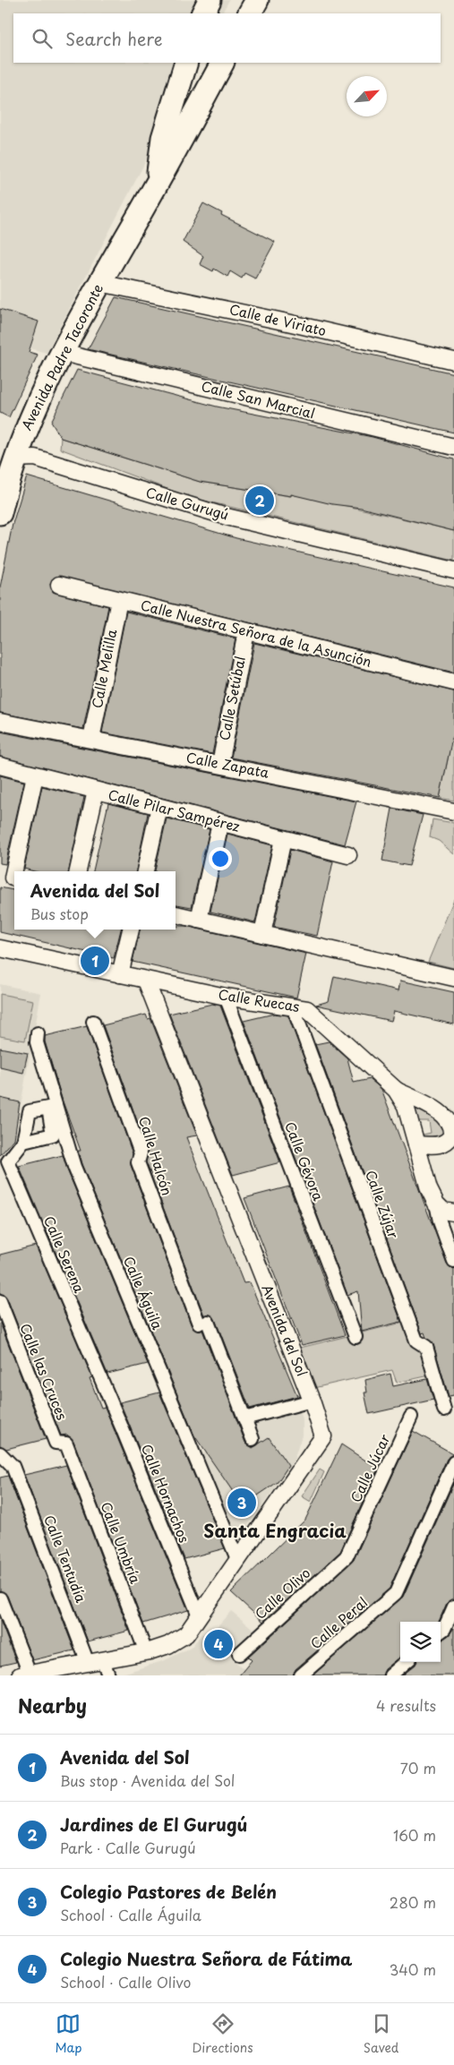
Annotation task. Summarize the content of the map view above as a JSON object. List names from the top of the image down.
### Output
{
  "streets": {
    "main road": ["Avenida Padre Tacoronte"],
    "street": [
      "Calle de Viriato",
      "Calle San Marcial",
      "Calle Gurugú",
      "Calle Nuestra Señora de la Asunción",
      "Calle Melilla",
      "Calle Setúbal",
      "Calle Zapata",
      "Calle Pilar Sampérez",
      "Calle Ruecas",
      "Calle Halcón",
      "Calle Gévora",
      "Calle Zújar",
      "Calle Serena",
      "Calle Águila",
      "Avenida del Sol",
      "Calle las Cruces",
      "Calle Júcar",
      "Calle Hornachos",
      "Calle Umbría",
      "Calle Tentudía",
      "Calle Olivo",
      "Calle Peral"
    ]
  },
  "crossings": [
    ["Calle de Viriato", "Avenida Padre Tacoronte"],
    ["Avenida Padre Tacoronte", "Calle San Marcial"],
    ["Avenida Padre Tacoronte", "Calle Gurugú"],
    ["Calle Nuestra Señora de la Asunción", "Calle Melilla"],
    ["Calle Nuestra Señora de la Asunción", "Calle Setúbal"],
    ["Calle Melilla", "Calle Zapata"],
    ["Calle Setúbal", "Calle Zapata"],
    ["Calle Ruecas", "Calle Gévora"],
    ["Calle Ruecas", "Calle Zújar"],
    ["Calle Ruecas", "Avenida del Sol"],
    ["Calle Serena", "Calle Hornachos"],
    ["Calle Águila", "Avenida del Sol"],
    ["Avenida del Sol", "Calle Hornachos"],
    ["Avenida del Sol", "Calle Umbría"],
    ["Avenida del Sol", "Calle Tentudía"],
    ["Calle las Cruces", "Calle Umbría"],
    ["Calle Júcar", "Calle Olivo"]
  ],
  "districts": ["Santa Engracia"],
  "north": "top right",
  "page": {
    "search": "Search here",
    "pins": [
      "2",
      "1",
      "3",
      "4"
    ],
    "popup": ["Avenida del Sol", "Bus stop"],
    "heading": ["Nearby", "4 results"],
    "list": [
      {
        "mark": "1",
        "name": "Avenida del Sol",
        "note": "Bus stop · Avenida del Sol",
        "value": "70 m"
      },
      {
        "mark": "2",
        "name": "Jardines de El Gurugú",
        "note": "Park · Calle Gurugú",
        "value": "160 m"
      },
      {
        "mark": "3",
        "name": "Colegio Pastores de Belén",
        "note": "School · Calle Águila",
        "value": "280 m"
      },
      {
        "mark": "4",
        "name": "Colegio Nuestra Señora de Fátima",
        "note": "School · Calle Olivo",
        "value": "340 m"
      }
    ],
    "nav": ["Map", "Directions", "Saved"]
  }
}
